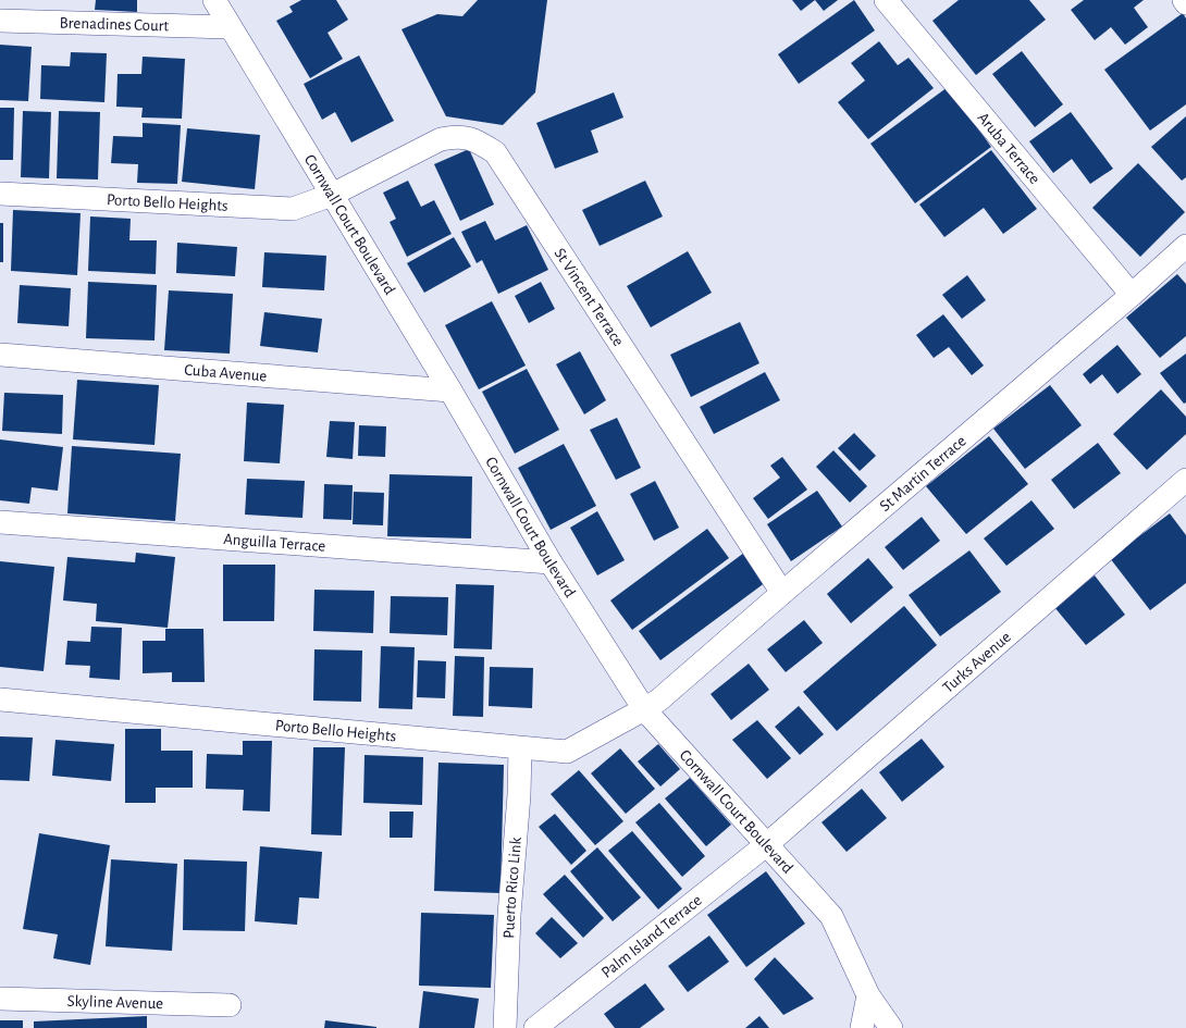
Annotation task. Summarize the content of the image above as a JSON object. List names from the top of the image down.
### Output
{
  "streets": {
    "street": [
      "Brenadines Court",
      "Aruba Terrace",
      "Porto Bello Heights",
      "Cornwall Court Boulevard",
      "St Vincent Terrace",
      "Cuba Avenue",
      "St Martin Terrace",
      "Anguilla Terrace",
      "Turks Avenue",
      "Puerto Rico Link",
      "Palm Island Terrace",
      "Skyline Avenue"
    ]
  },
  "crossings": [
    ["Brenadines Court", "Cornwall Court Boulevard"],
    ["Aruba Terrace", "St Martin Terrace"],
    ["Porto Bello Heights", "Cornwall Court Boulevard"],
    ["Porto Bello Heights", "St Vincent Terrace"],
    ["Porto Bello Heights", "St Martin Terrace"],
    ["Porto Bello Heights", "Puerto Rico Link"],
    ["Cornwall Court Boulevard", "St Vincent Terrace"],
    ["Cornwall Court Boulevard", "Cuba Avenue"],
    ["Cornwall Court Boulevard", "St Martin Terrace"],
    ["Cornwall Court Boulevard", "Anguilla Terrace"],
    ["Cornwall Court Boulevard", "Turks Avenue"],
    ["Cornwall Court Boulevard", "Palm Island Terrace"],
    ["St Vincent Terrace", "St Martin Terrace"],
    ["Turks Avenue", "Palm Island Terrace"]
  ]
}
